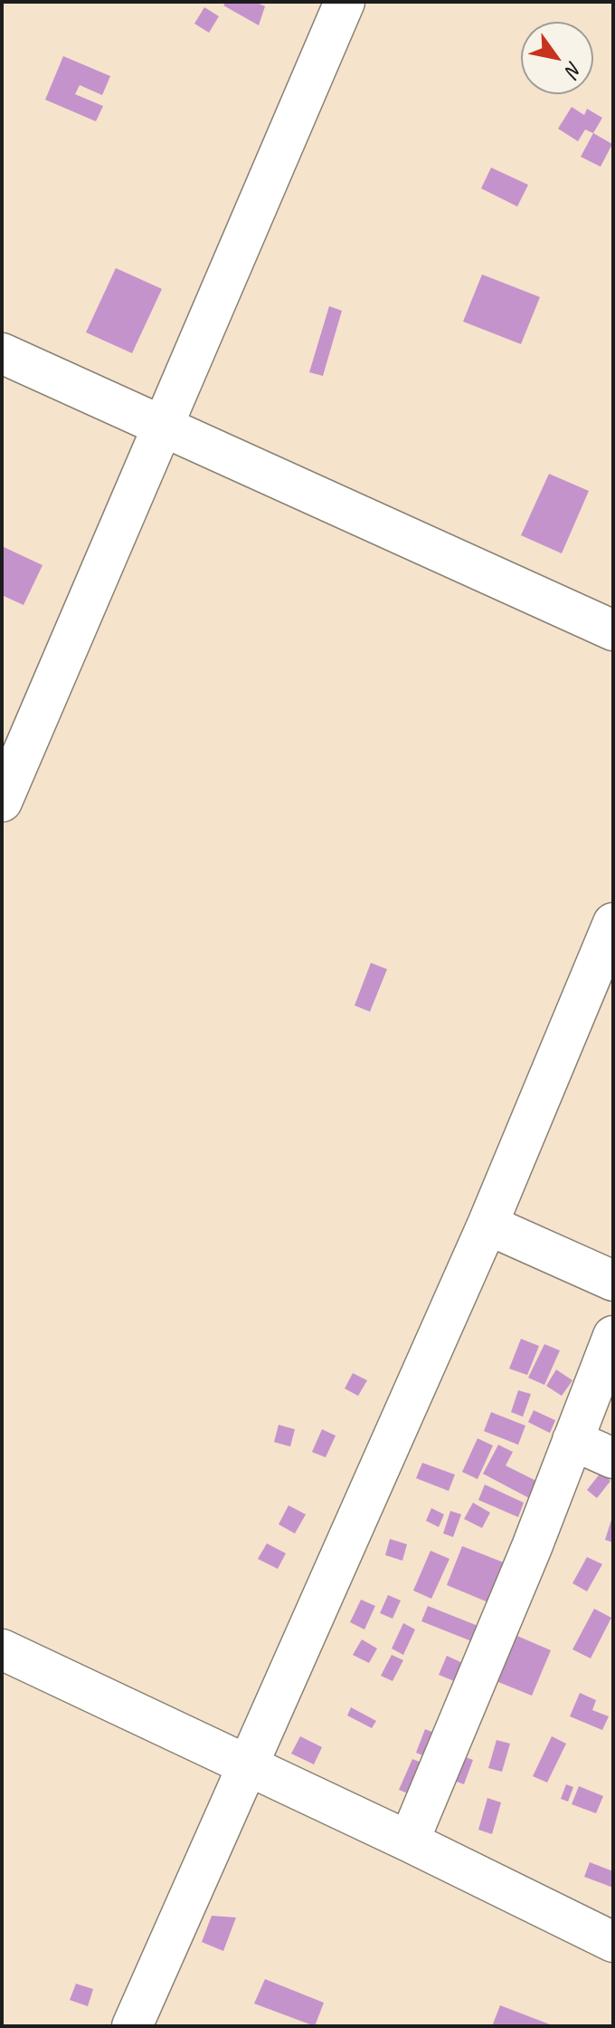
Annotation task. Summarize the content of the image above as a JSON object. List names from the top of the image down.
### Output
{
  "north": "bottom right"
}
